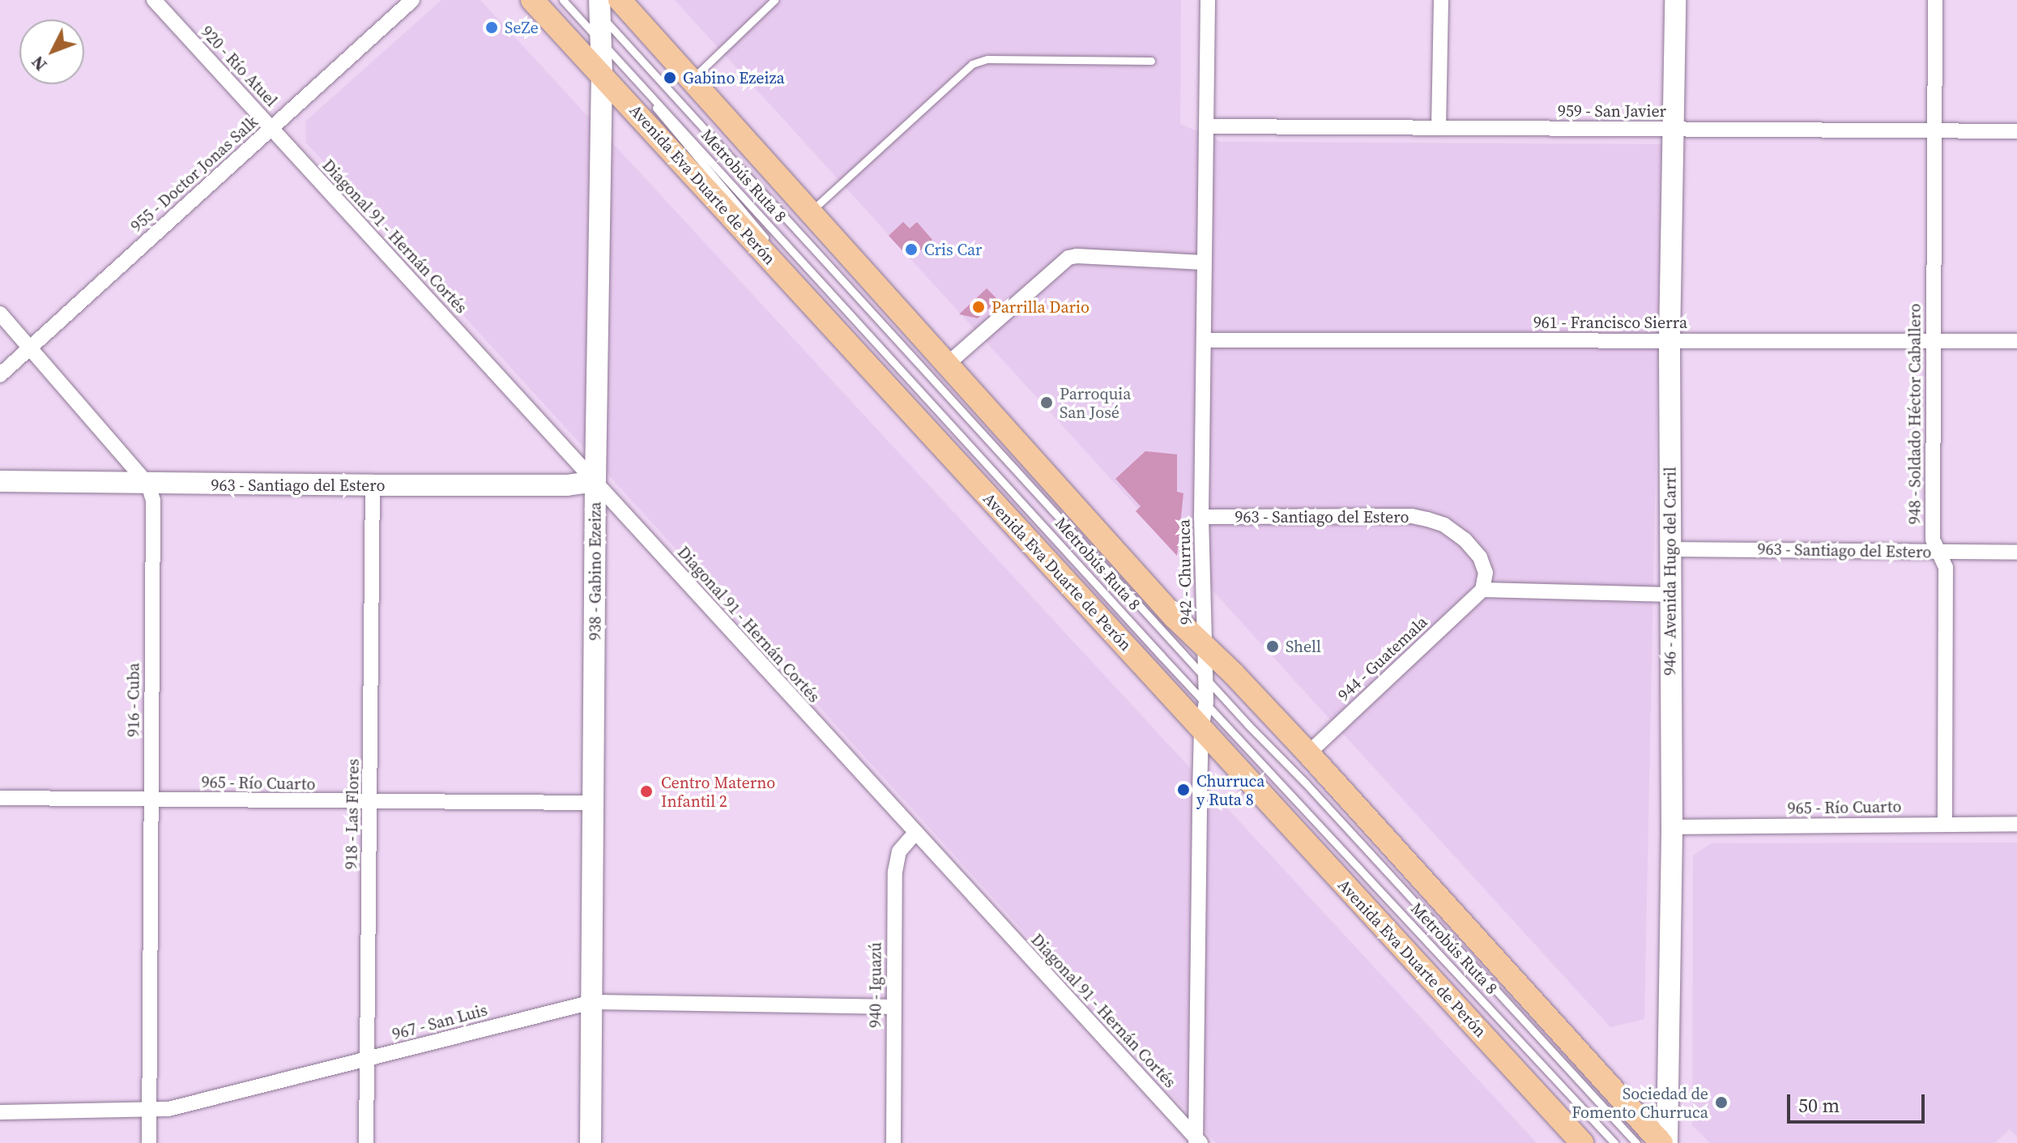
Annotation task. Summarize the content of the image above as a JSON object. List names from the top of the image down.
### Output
{
  "streets": {
    "main road": ["Avenida Eva Duarte de Perón"],
    "street": [
      "920 - Río Atuel",
      "959 - San Javier",
      "955 - Doctor Jonas Salk",
      "Diagonal 91 - Hernán Cortés",
      "961 - Francisco Sierra",
      "948 - Soldado Héctor Caballero",
      "963 - Santiago del Estero",
      "938 - Gabino Ezeiza",
      "946 - Avenida Hugo del Carril",
      "942 - Churruca",
      "944 - Guatemala",
      "916 - Cuba",
      "965 - Río Cuarto",
      "918 - Las Flores",
      "940 - Iguazú",
      "967 - San Luis"
    ],
    "lane": ["Metrobús Ruta 8"]
  },
  "crossings": [
    ["920 - Río Atuel", "955 - Doctor Jonas Salk"],
    ["920 - Río Atuel", "Diagonal 91 - Hernán Cortés"],
    ["959 - San Javier", "948 - Soldado Héctor Caballero"],
    ["959 - San Javier", "946 - Avenida Hugo del Carril"],
    ["959 - San Javier", "942 - Churruca"],
    ["955 - Doctor Jonas Salk", "Diagonal 91 - Hernán Cortés"],
    ["Metrobús Ruta 8", "938 - Gabino Ezeiza"],
    ["Metrobús Ruta 8", "942 - Churruca"],
    ["Avenida Eva Duarte de Perón", "938 - Gabino Ezeiza"],
    ["Avenida Eva Duarte de Perón", "942 - Churruca"],
    ["Diagonal 91 - Hernán Cortés", "963 - Santiago del Estero"],
    ["Diagonal 91 - Hernán Cortés", "938 - Gabino Ezeiza"],
    ["Diagonal 91 - Hernán Cortés", "942 - Churruca"],
    ["Diagonal 91 - Hernán Cortés", "940 - Iguazú"],
    ["961 - Francisco Sierra", "948 - Soldado Héctor Caballero"],
    ["961 - Francisco Sierra", "946 - Avenida Hugo del Carril"],
    ["961 - Francisco Sierra", "942 - Churruca"],
    ["948 - Soldado Héctor Caballero", "963 - Santiago del Estero"],
    ["948 - Soldado Héctor Caballero", "965 - Río Cuarto"],
    ["963 - Santiago del Estero", "938 - Gabino Ezeiza"],
    ["963 - Santiago del Estero", "946 - Avenida Hugo del Carril"],
    ["963 - Santiago del Estero", "942 - Churruca"],
    ["963 - Santiago del Estero", "944 - Guatemala"],
    ["963 - Santiago del Estero", "916 - Cuba"],
    ["963 - Santiago del Estero", "918 - Las Flores"],
    ["938 - Gabino Ezeiza", "965 - Río Cuarto"],
    ["938 - Gabino Ezeiza", "967 - San Luis"],
    ["946 - Avenida Hugo del Carril", "965 - Río Cuarto"],
    ["916 - Cuba", "965 - Río Cuarto"],
    ["916 - Cuba", "967 - San Luis"],
    ["965 - Río Cuarto", "918 - Las Flores"],
    ["918 - Las Flores", "967 - San Luis"],
    ["940 - Iguazú", "967 - San Luis"]
  ],
  "places": [
    "SeZe",
    "Gabino Ezeiza",
    "Cris Car",
    "Parrilla Dario",
    "Parroquia San José",
    "Shell",
    "Churruca y Ruta 8",
    "Centro Materno Infantil 2",
    "Sociedad de Fomento Churruca"
  ],
  "scale_bar": "50 m",
  "north": "bottom left"
}
